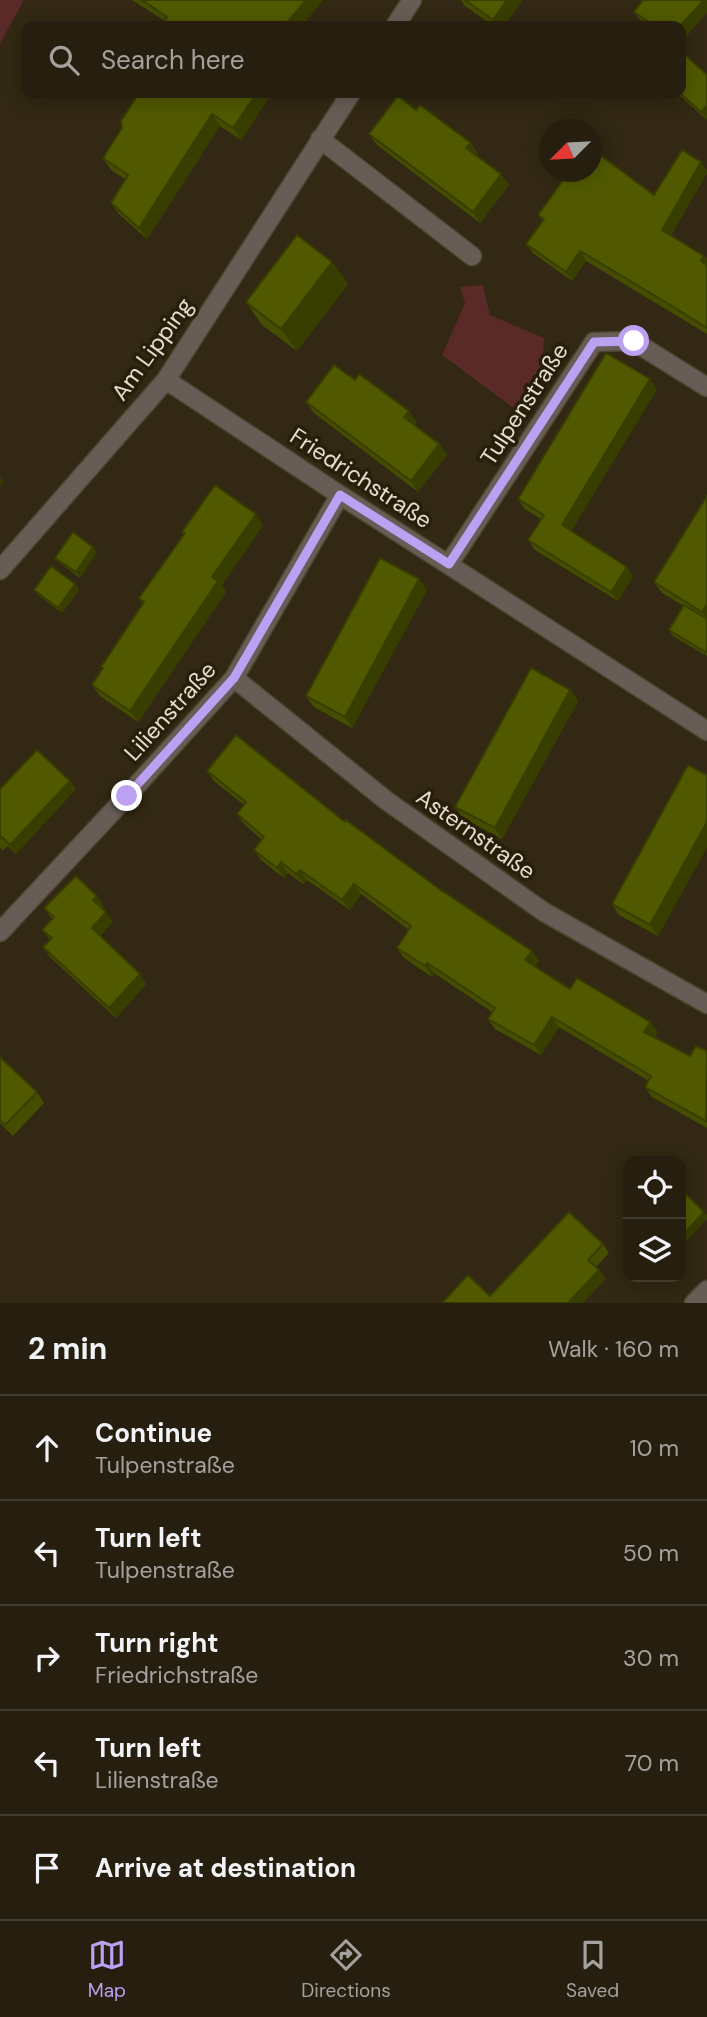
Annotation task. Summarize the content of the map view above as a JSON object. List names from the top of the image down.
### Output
{
  "streets": {
    "street": [
      "Am Lipping",
      "Tulpenstraße",
      "Friedrichstraße",
      "Lilienstraße",
      "Asternstraße"
    ]
  },
  "crossings": [
    ["Am Lipping", "Friedrichstraße"],
    ["Tulpenstraße", "Friedrichstraße"],
    ["Friedrichstraße", "Lilienstraße"],
    ["Lilienstraße", "Asternstraße"]
  ],
  "north": "bottom left",
  "page": {
    "search": "Search here",
    "heading": ["2 min", "Walk · 160 m"],
    "list": [
      ["Continue", "Tulpenstraße", "10 m"],
      ["Turn left", "Tulpenstraße", "50 m"],
      ["Turn right", "Friedrichstraße", "30 m"],
      ["Turn left", "Lilienstraße", "70 m"],
      "Arrive at destination"
    ],
    "nav": ["Map", "Directions", "Saved"]
  }
}
